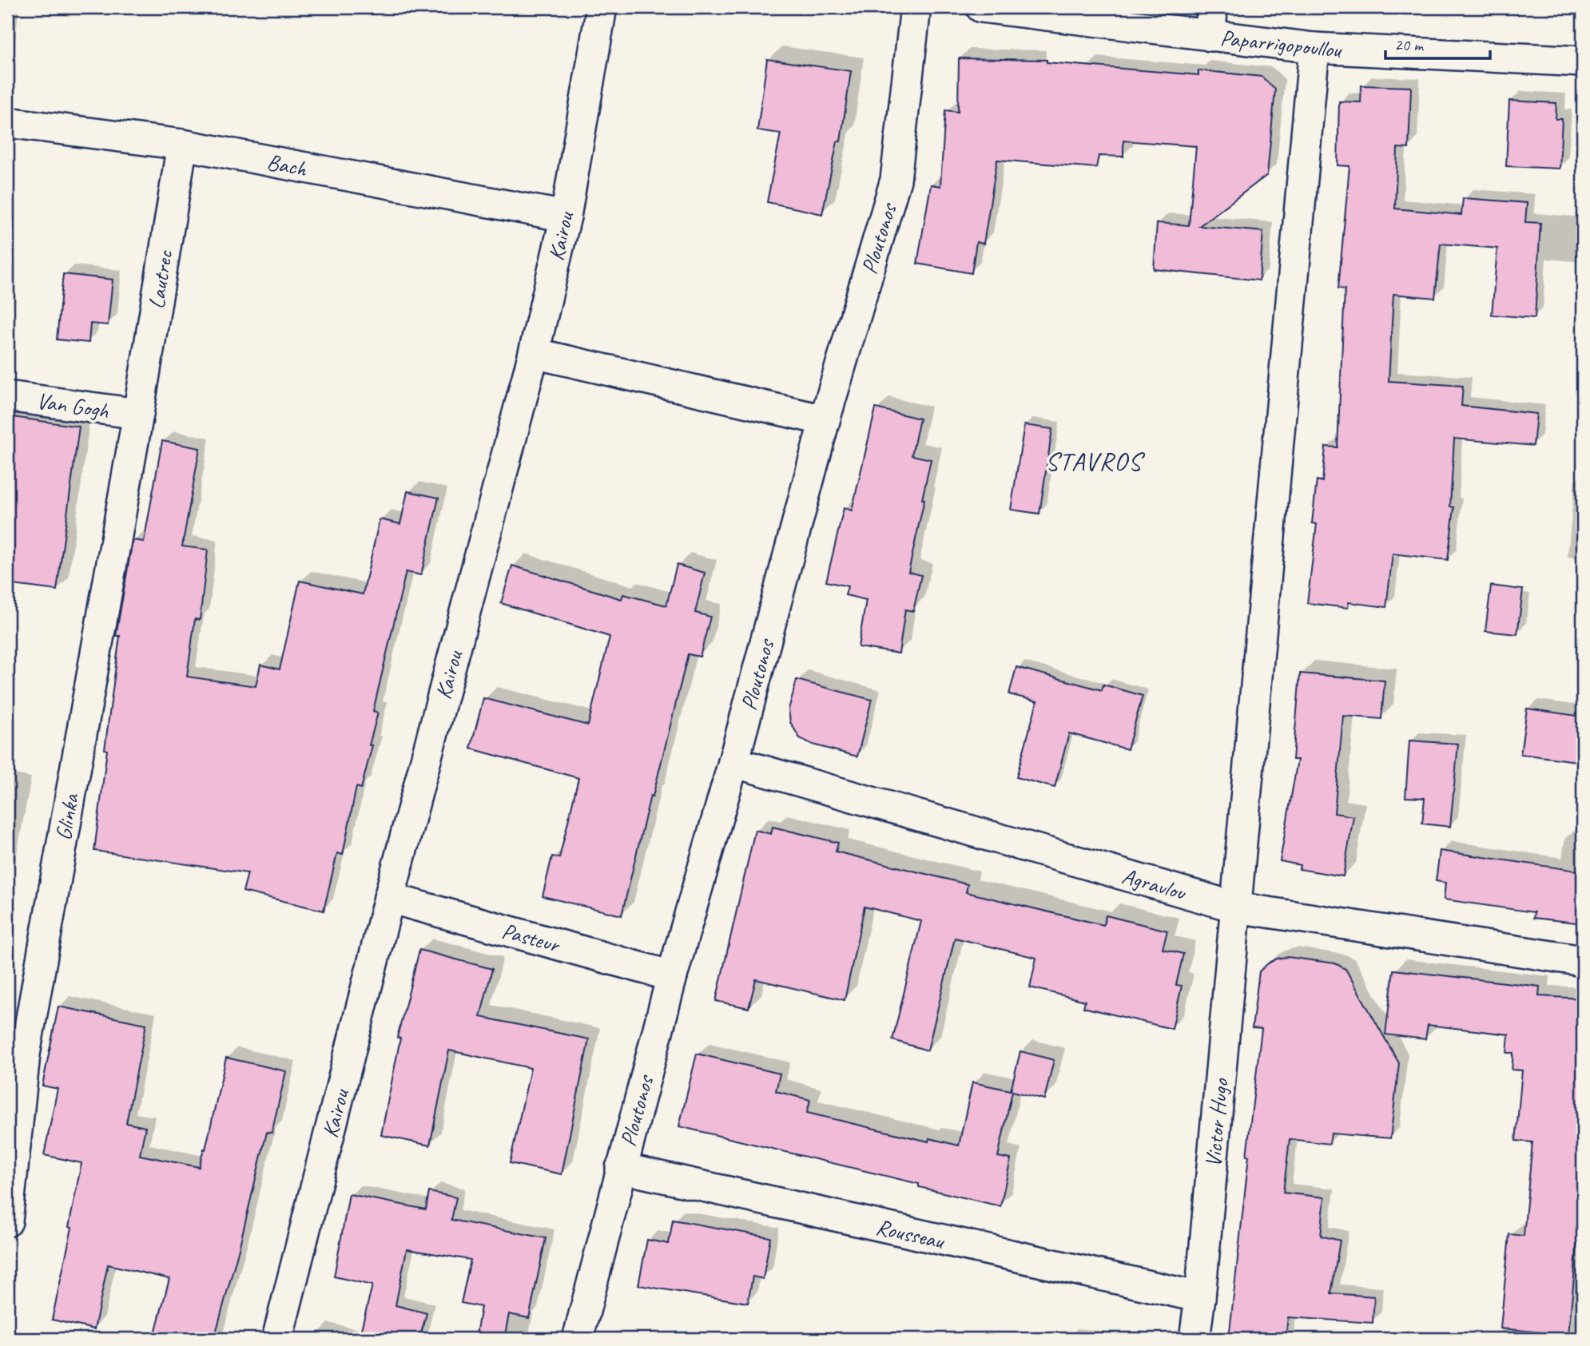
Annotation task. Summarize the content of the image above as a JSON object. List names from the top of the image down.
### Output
{
  "streets": {
    "street": [
      "Paparrigopoullou",
      "Bach",
      "Kairou",
      "Ploutonos",
      "Lautrec",
      "Van Gogh",
      "Glinka",
      "Agravlou",
      "Pasteur",
      "Victor Hugo",
      "Rousseau"
    ]
  },
  "crossings": [
    ["Paparrigopoullou", "Victor Hugo"],
    ["Bach", "Kairou"],
    ["Bach", "Lautrec"],
    ["Kairou", "Pasteur"],
    ["Ploutonos", "Agravlou"],
    ["Ploutonos", "Pasteur"],
    ["Ploutonos", "Rousseau"],
    ["Lautrec", "Van Gogh"],
    ["Lautrec", "Glinka"],
    ["Van Gogh", "Glinka"],
    ["Agravlou", "Victor Hugo"],
    ["Victor Hugo", "Rousseau"]
  ],
  "districts": ["STAVROS"],
  "scale_bar": "20 m"
}
